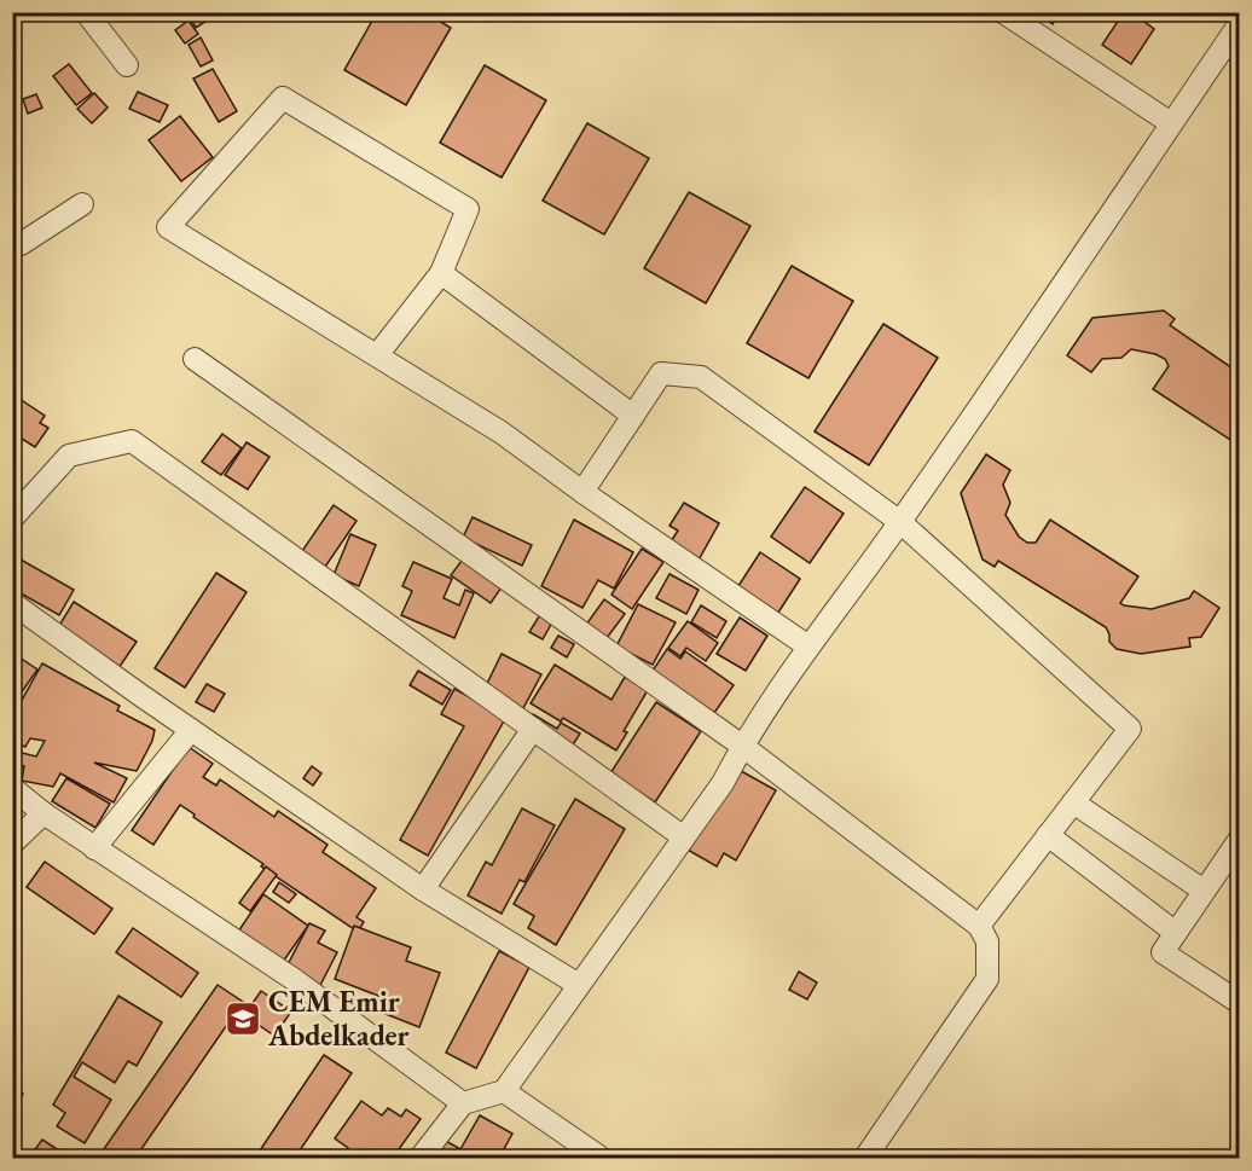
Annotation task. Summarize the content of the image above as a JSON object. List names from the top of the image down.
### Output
{
  "places": {
    "school or university": ["CEM Emir Abdelkader"]
  }
}
